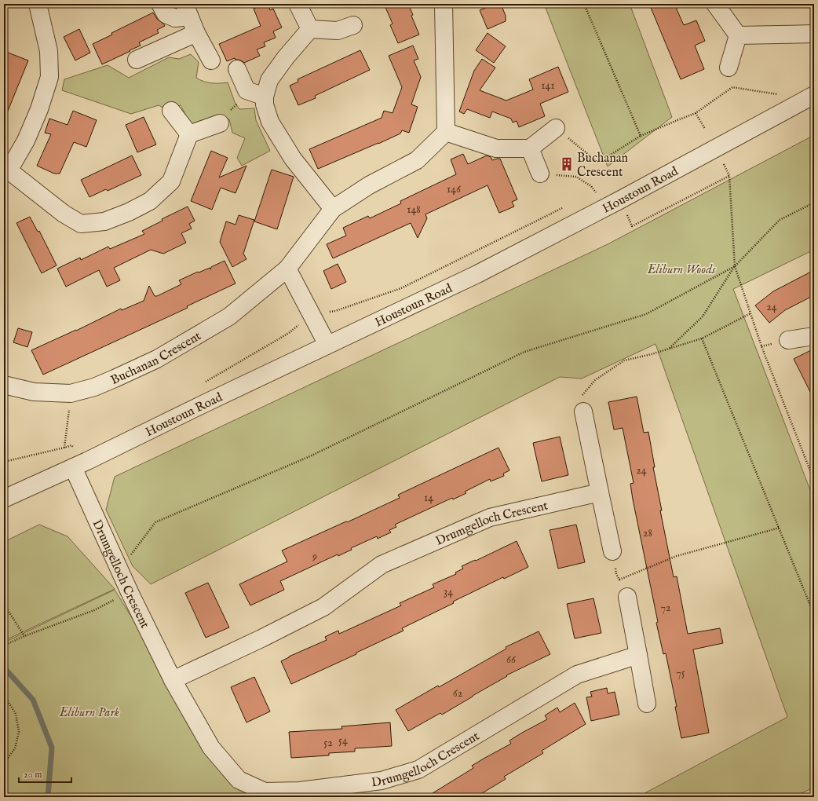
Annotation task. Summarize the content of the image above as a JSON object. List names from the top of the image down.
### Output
{
  "streets": {
    "street": ["Houstoun Road", "Buchanan Crescent", "Drumgelloch Crescent"]
  },
  "crossings": [
    ["Houstoun Road", "Drumgelloch Crescent"]
  ],
  "parks": ["Eliburn Woods", "Eliburn Park"],
  "places": {
    "building": ["Buchanan Crescent"]
  },
  "house_numbers": [
    "141",
    "146",
    "148",
    "24",
    "24",
    "14",
    "28",
    "9",
    "34",
    "72",
    "66",
    "75",
    "62",
    "54",
    "52"
  ],
  "scale_bar": "20 m"
}
